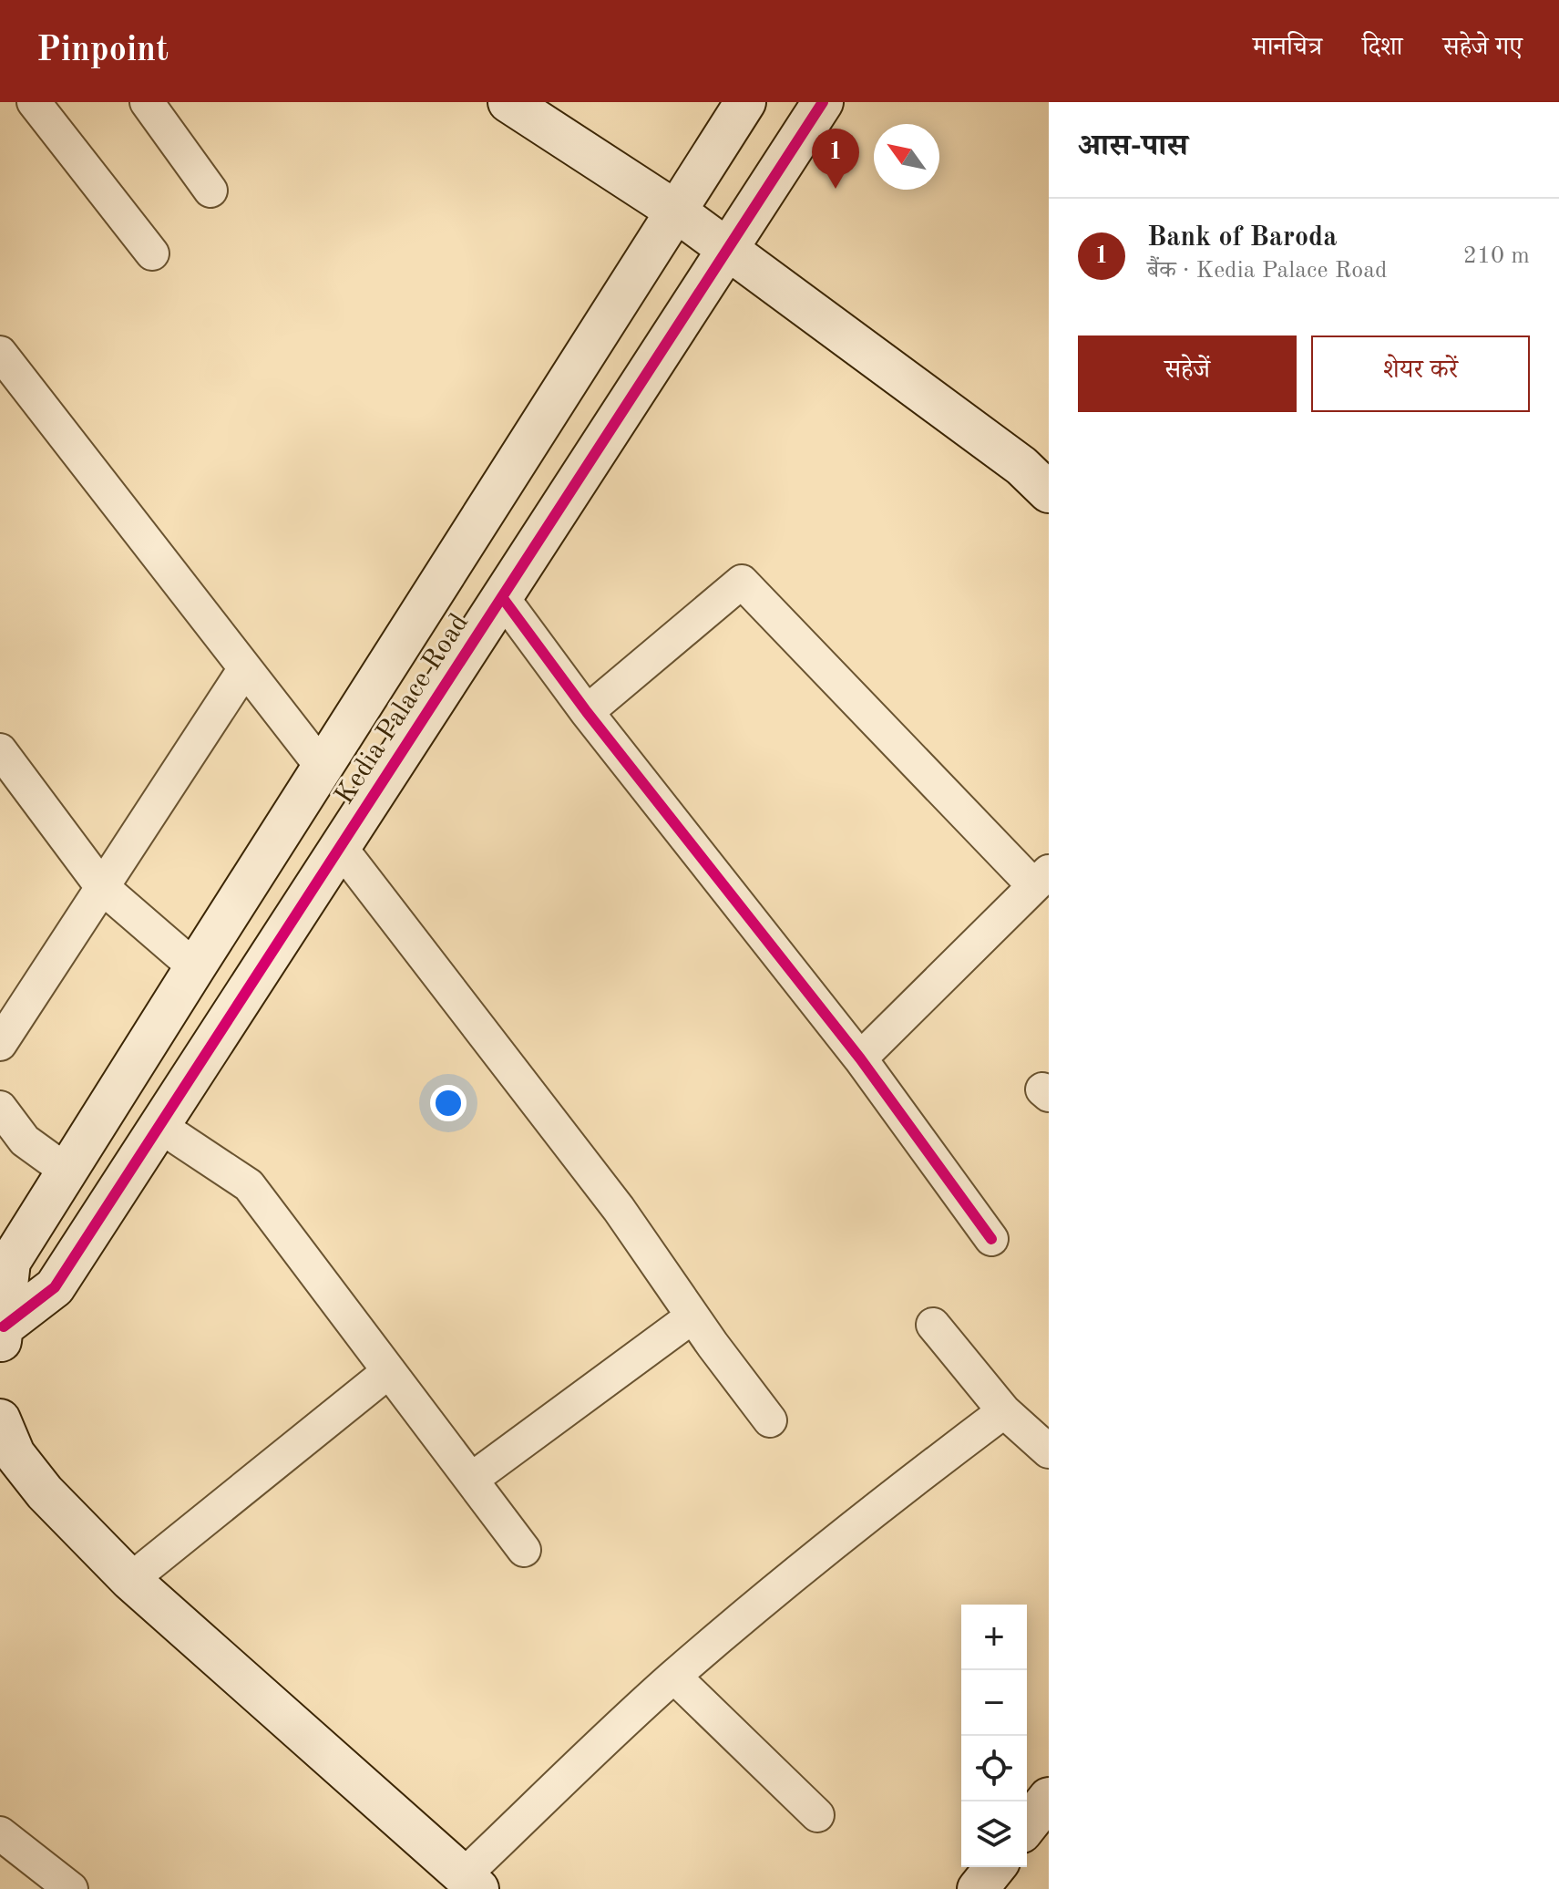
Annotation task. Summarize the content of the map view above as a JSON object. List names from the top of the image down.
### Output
{
  "streets": {
    "street": ["Kedia Palace Road"]
  },
  "north": "top left",
  "page": {
    "header": "Pinpoint",
    "nav": ["मानचित्र", "दिशा", "सहेजे गए"],
    "heading": "आस-पास",
    "pins": "1",
    "list": [
      {
        "mark": "1",
        "name": "Bank of Baroda",
        "note": "बैंक · Kedia Palace Road",
        "value": "210 m"
      }
    ],
    "buttons": ["सहेजें", "शेयर करें"],
    "map_buttons": ["+", "−"]
  }
}
